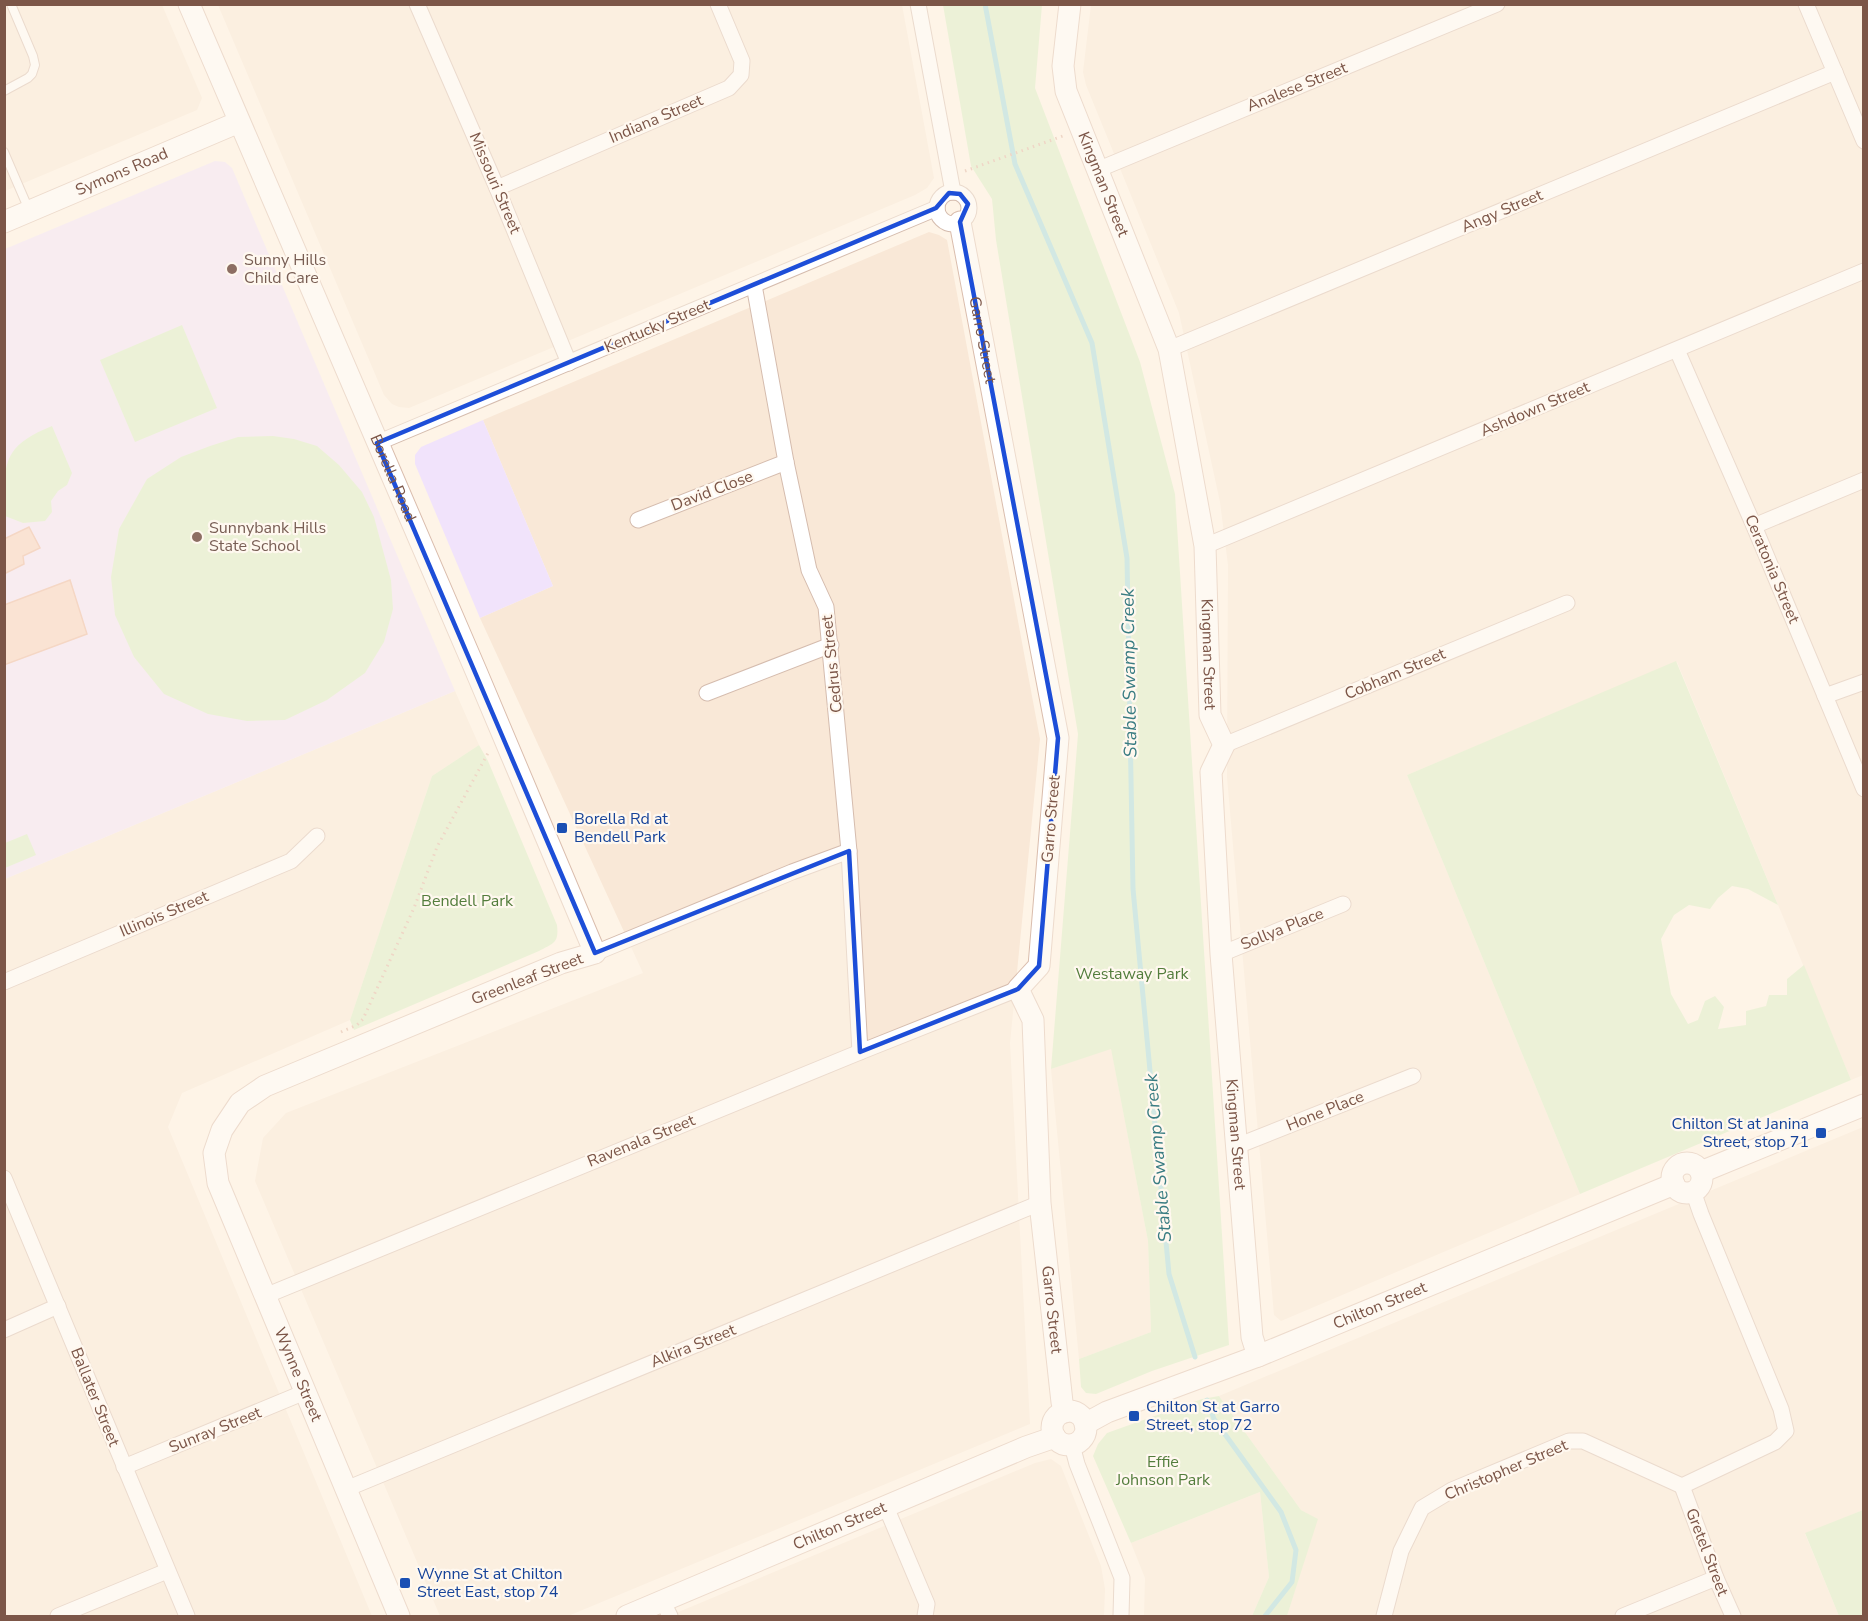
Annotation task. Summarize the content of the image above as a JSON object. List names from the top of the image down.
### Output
{
  "streets": {
    "street": [
      "Analese Street",
      "Indiana Street",
      "Symons Road",
      "Missouri Street",
      "Kingman Street",
      "Angy Street",
      "Kentucky Street",
      "Garro Street",
      "Ashdown Street",
      "Borella Road",
      "David Close",
      "Ceratonia Street",
      "Cedrus Street",
      "Cobham Street",
      "Illinois Street",
      "Sollya Place",
      "Greenleaf Street",
      "Hone Place",
      "Ravenala Street",
      "Chilton Street",
      "Alkira Street",
      "Wynne Street",
      "Ballater Street",
      "Sunray Street",
      "Christopher Street",
      "Gretel Street"
    ]
  },
  "crossings": [
    ["Analese Street", "Kingman Street"],
    ["Indiana Street", "Missouri Street"],
    ["Symons Road", "Borella Road"],
    ["Missouri Street", "Kentucky Street"],
    ["Kingman Street", "Angy Street"],
    ["Kingman Street", "Ashdown Street"],
    ["Kingman Street", "Cobham Street"],
    ["Kingman Street", "Sollya Place"],
    ["Kingman Street", "Hone Place"],
    ["Kingman Street", "Chilton Street"],
    ["Kentucky Street", "Garro Street"],
    ["Kentucky Street", "Borella Road"],
    ["Kentucky Street", "Cedrus Street"],
    ["Garro Street", "Ravenala Street"],
    ["Garro Street", "Chilton Street"],
    ["Garro Street", "Alkira Street"],
    ["Ashdown Street", "Ceratonia Street"],
    ["Borella Road", "Greenleaf Street"],
    ["David Close", "Cedrus Street"],
    ["Cedrus Street", "Greenleaf Street"],
    ["Cedrus Street", "Ravenala Street"],
    ["Greenleaf Street", "Wynne Street"],
    ["Ravenala Street", "Wynne Street"],
    ["Alkira Street", "Wynne Street"],
    ["Wynne Street", "Sunray Street"],
    ["Ballater Street", "Sunray Street"],
    ["Christopher Street", "Gretel Street"]
  ],
  "water": ["Stable Swamp Creek"],
  "parks": ["Bendell Park", "Westaway Park", "Effie Johnson Park"],
  "places": {
    "other": ["Sunny Hills Child Care", "Sunnybank Hills State School"],
    "transit": [
      "Borella Rd at Bendell Park",
      "Chilton St at Janina Street, stop 71",
      "Chilton St at Garro Street, stop 72",
      "Wynne St at Chilton Street East, stop 74"
    ]
  }
}
